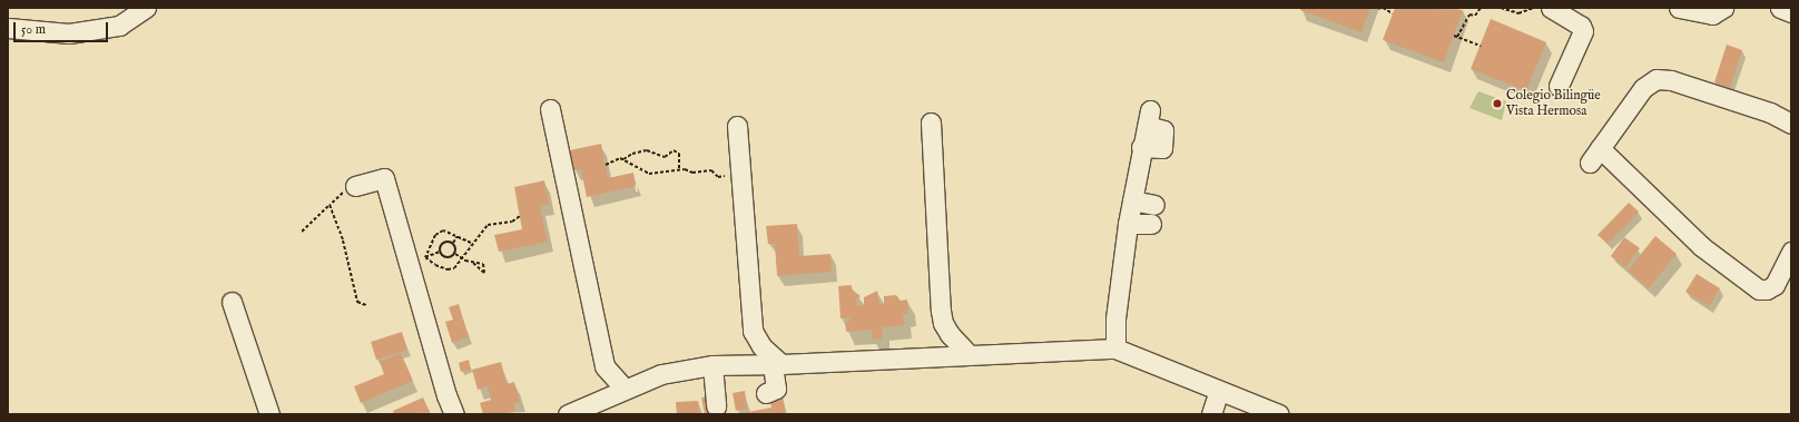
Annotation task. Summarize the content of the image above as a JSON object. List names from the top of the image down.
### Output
{
  "places": ["Colegio Bilingüe Vista Hermosa"],
  "scale_bar": "50 m"
}
